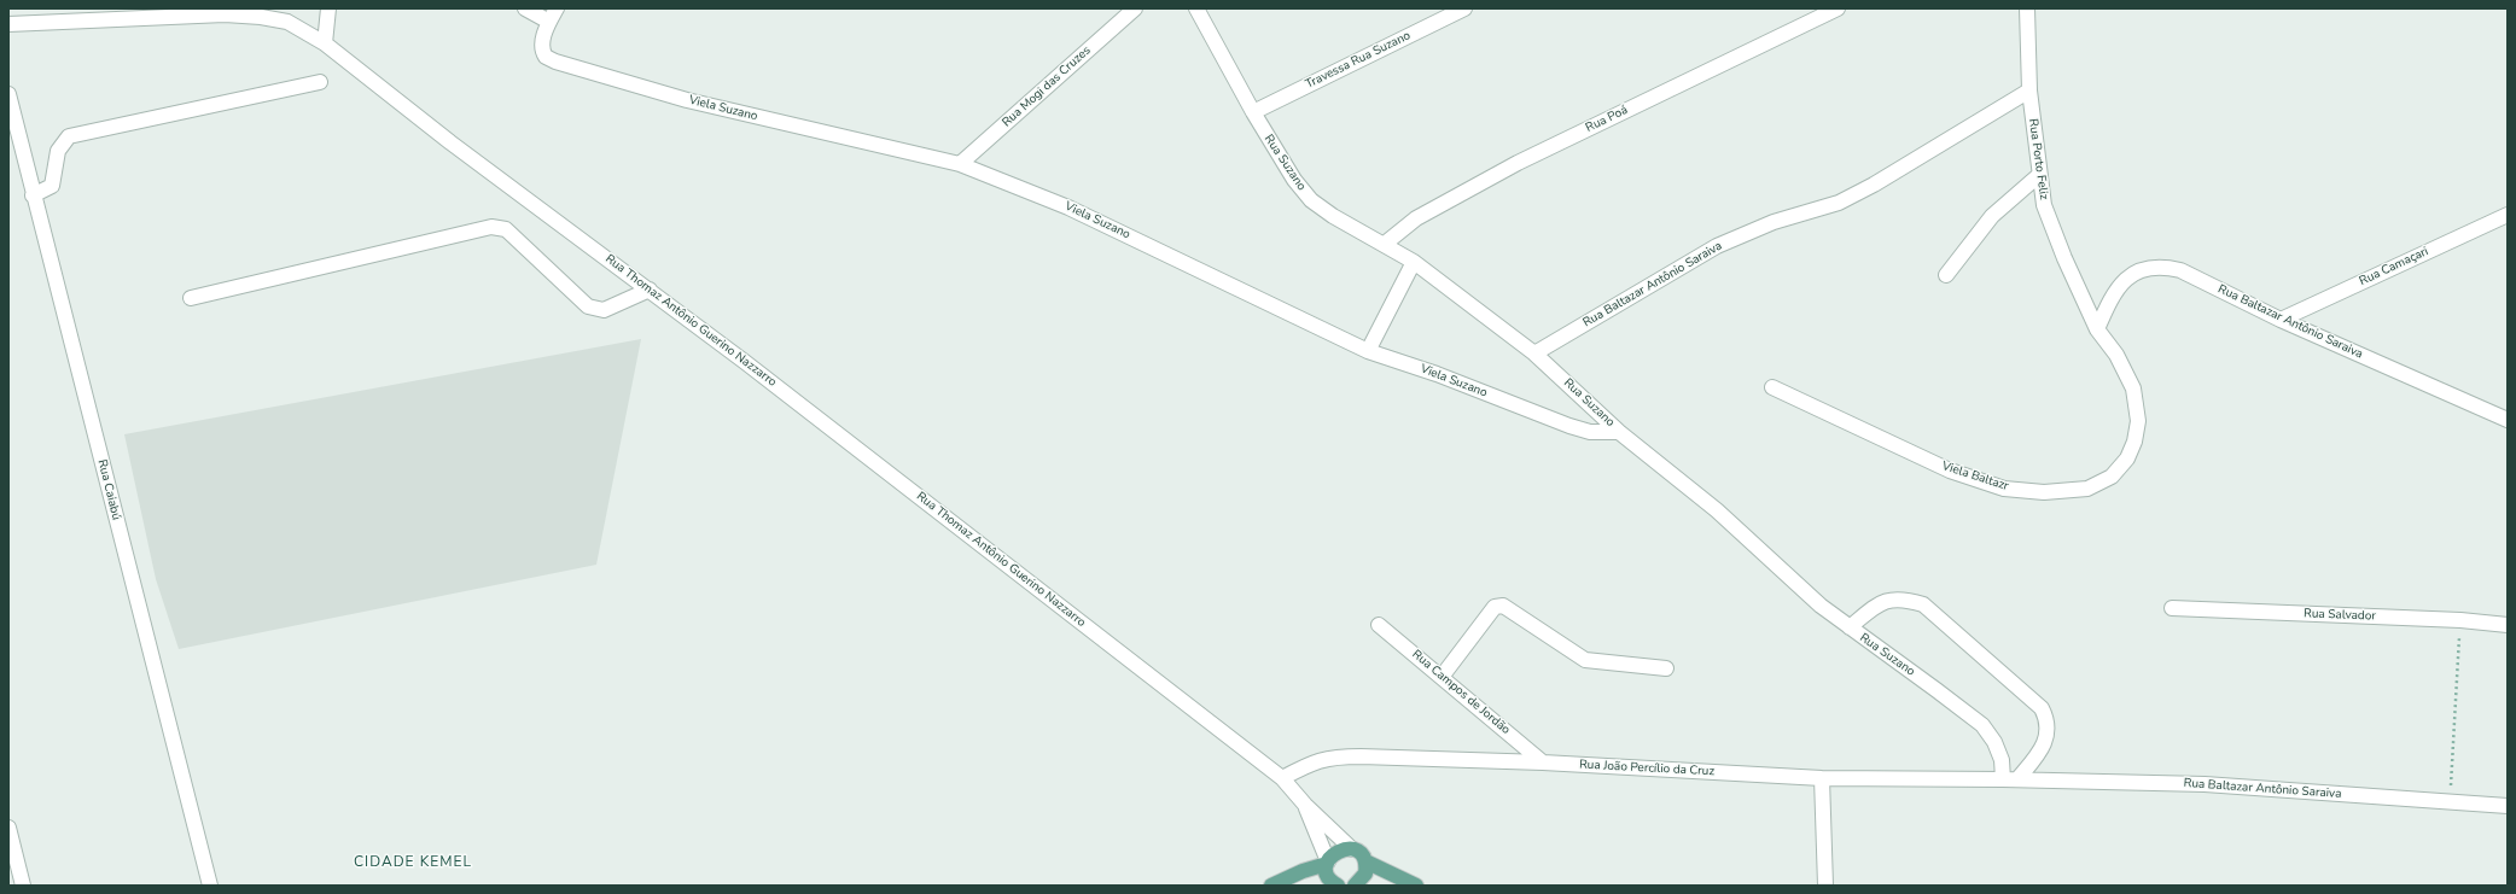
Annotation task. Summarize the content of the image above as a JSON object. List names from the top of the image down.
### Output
{
  "streets": {
    "street": [
      "Travessa Rua Suzano",
      "Rua Mogi das Cruzes",
      "Viela Suzano",
      "Rua Poá",
      "Rua Porto Feliz",
      "Rua Suzano",
      "Rua Camaçari",
      "Rua Baltazar Antônio Saraiva",
      "Rua Thomaz Antônio Guerino Nazzarro",
      "Viela Baltazr",
      "Rua Caiabú",
      "Rua Salvador",
      "Rua Campos de Jordão",
      "Rua João Percílio da Cruz"
    ]
  },
  "crossings": [
    ["Travessa Rua Suzano", "Rua Suzano"],
    ["Rua Mogi das Cruzes", "Viela Suzano"],
    ["Viela Suzano", "Rua Suzano"],
    ["Rua Poá", "Rua Suzano"],
    ["Rua Porto Feliz", "Rua Baltazar Antônio Saraiva"],
    ["Rua Porto Feliz", "Viela Baltazr"],
    ["Rua Suzano", "Rua Baltazar Antônio Saraiva"],
    ["Rua Suzano", "Rua João Percílio da Cruz"],
    ["Rua Camaçari", "Rua Baltazar Antônio Saraiva"],
    ["Rua Baltazar Antônio Saraiva", "Viela Baltazr"],
    ["Rua Baltazar Antônio Saraiva", "Rua João Percílio da Cruz"],
    ["Rua Thomaz Antônio Guerino Nazzarro", "Rua João Percílio da Cruz"],
    ["Rua Campos de Jordão", "Rua João Percílio da Cruz"]
  ],
  "districts": ["CIDADE KEMEL"]
}
